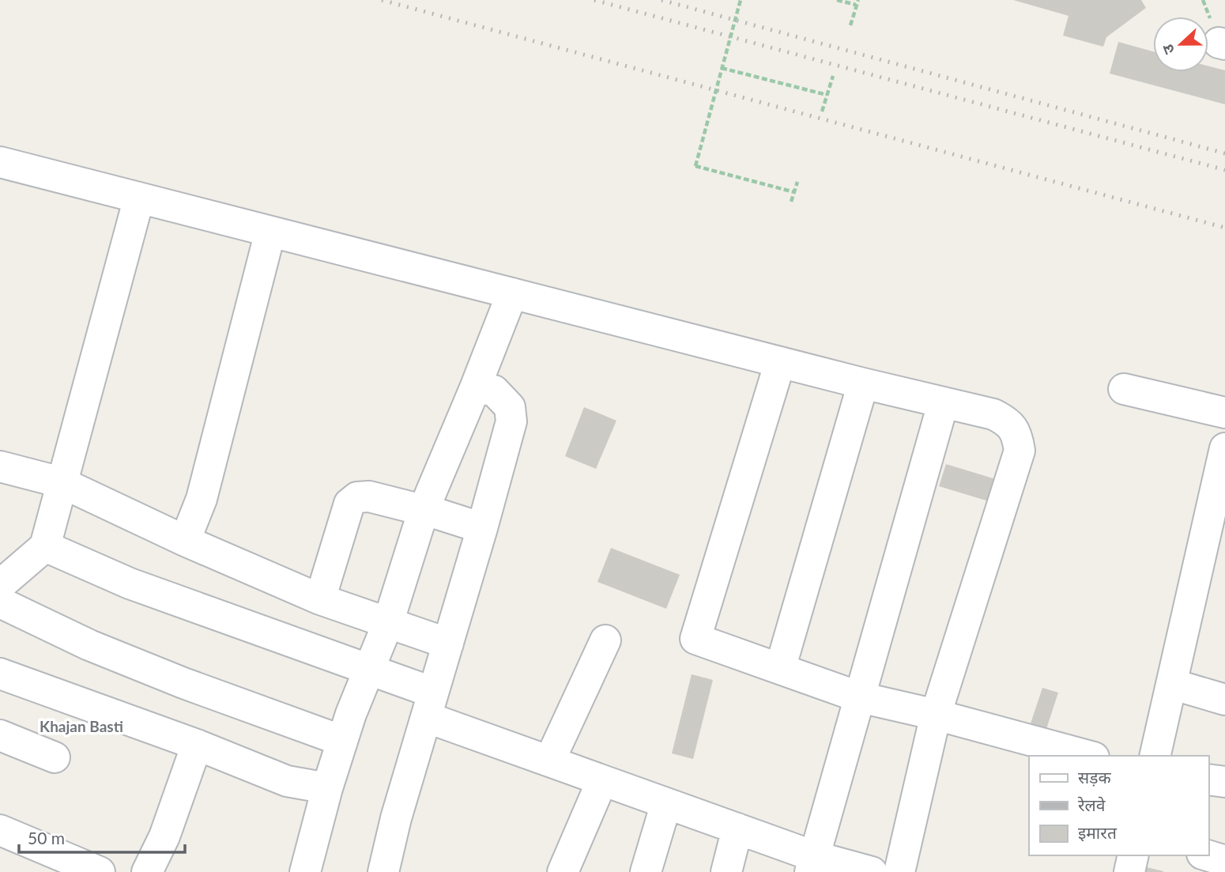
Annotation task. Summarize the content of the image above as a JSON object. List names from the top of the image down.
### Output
{
  "districts": ["Khajan Basti"],
  "legend": ["सड़क", "रेलवे", "इमारत"],
  "scale_bar": "50 m",
  "north": "left"
}
